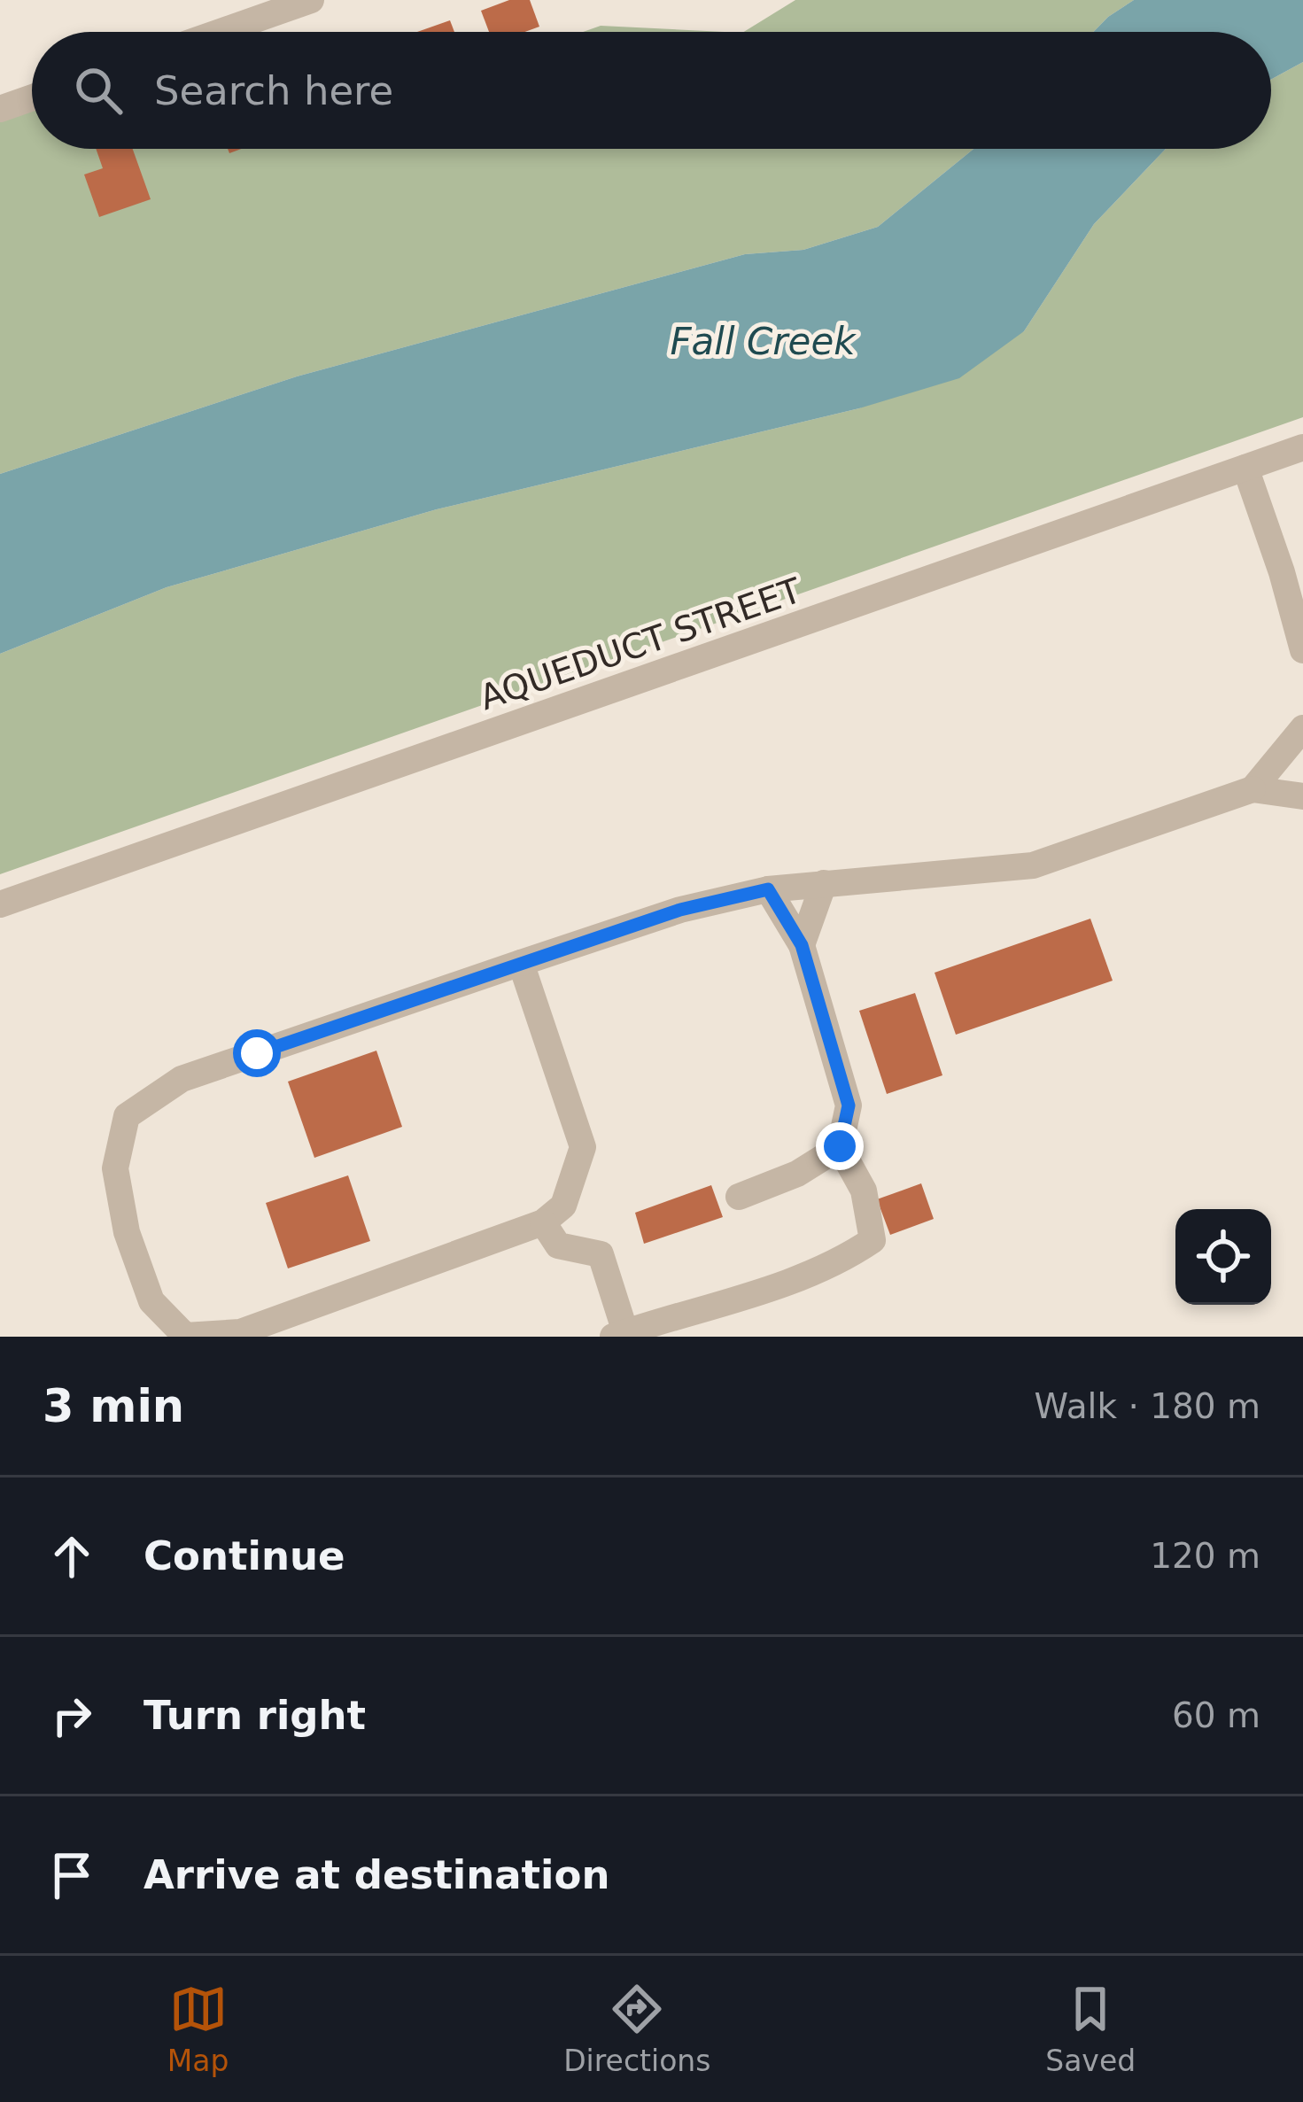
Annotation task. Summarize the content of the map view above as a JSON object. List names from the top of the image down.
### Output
{
  "streets": {
    "street": ["AQUEDUCT STREET"]
  },
  "water": ["Fall Creek"],
  "page": {
    "search": "Search here",
    "heading": ["3 min", "Walk · 180 m"],
    "list": [
      ["Continue", "120 m"],
      ["Turn right", "60 m"],
      "Arrive at destination"
    ],
    "nav": ["Map", "Directions", "Saved"]
  }
}
